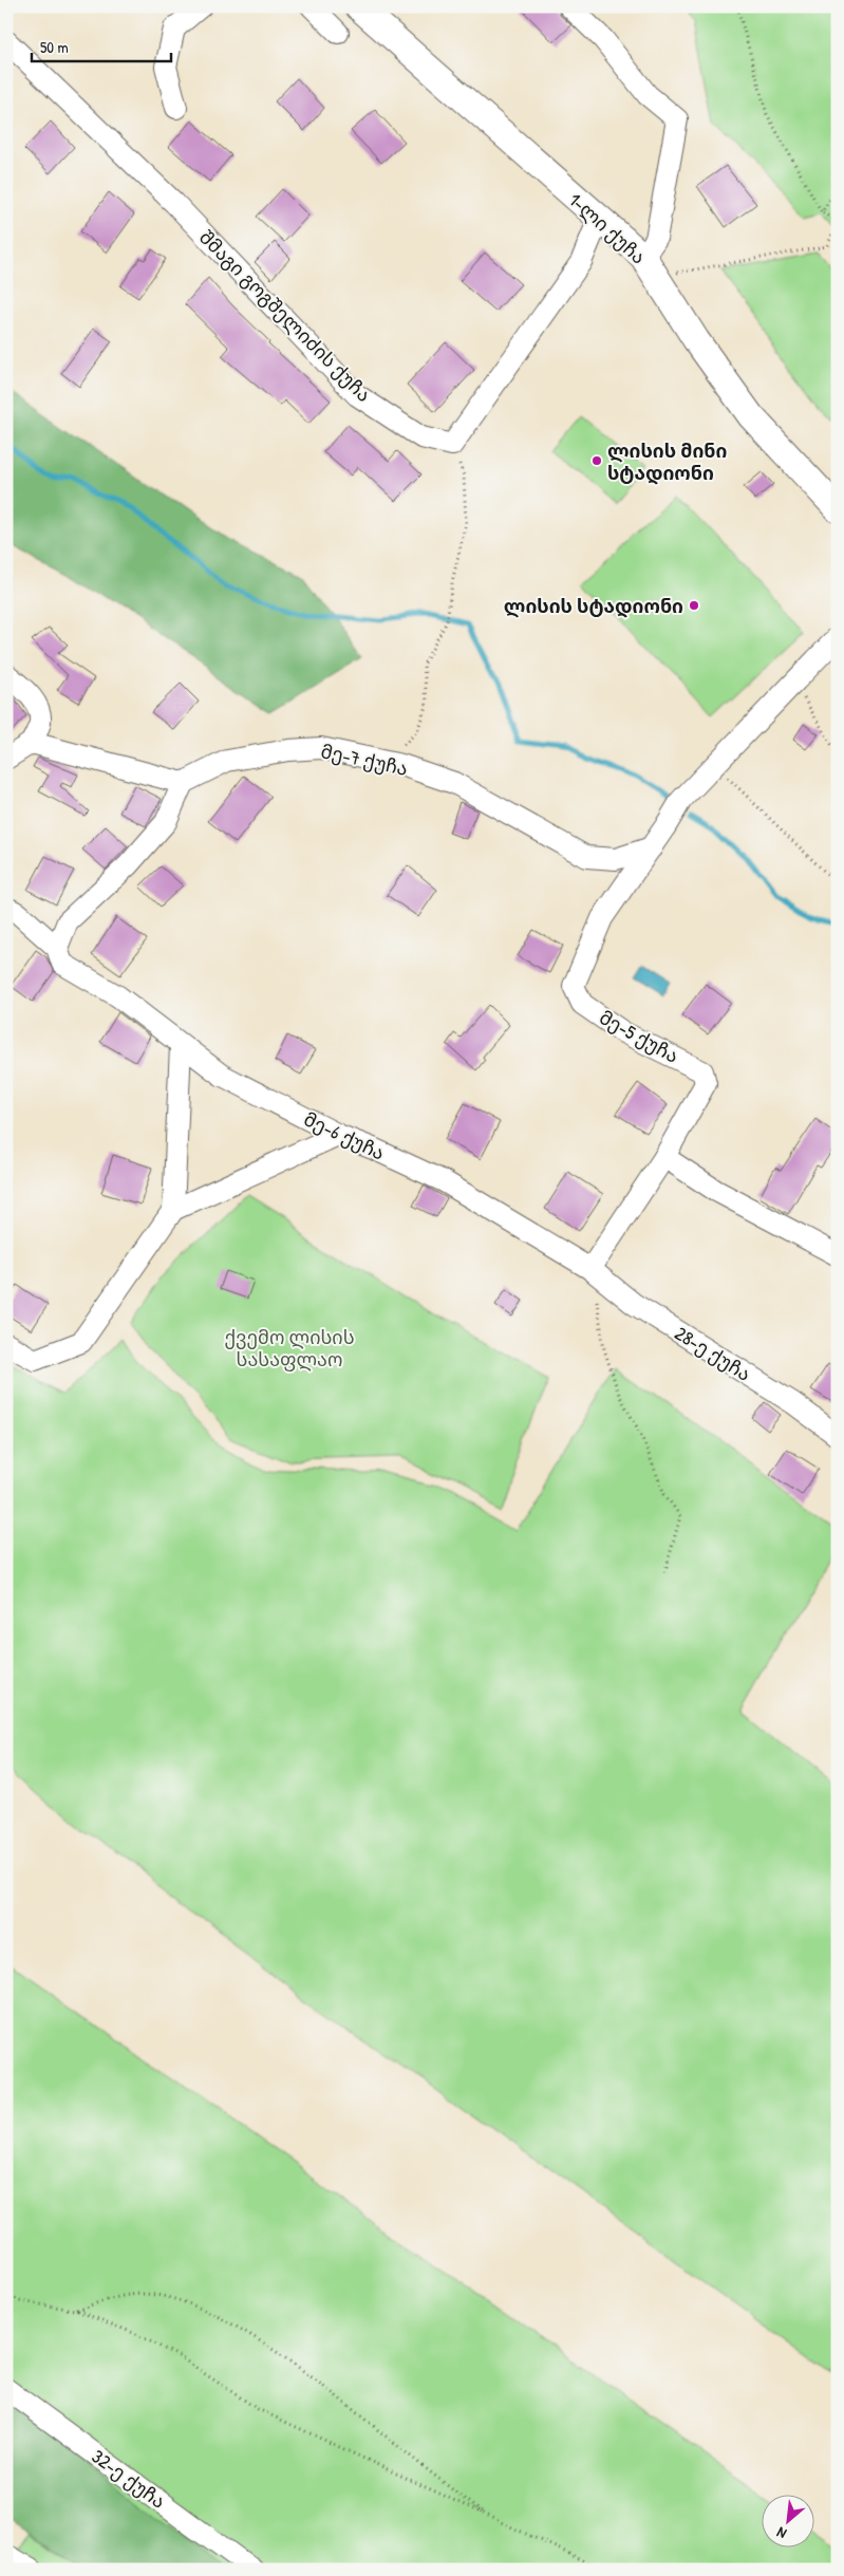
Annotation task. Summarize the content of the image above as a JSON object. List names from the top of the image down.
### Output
{
  "streets": {
    "main road": ["1-ლი ქუჩა"],
    "street": [
      "შმაგი გოგშელიძის ქუჩა",
      "მე-7 ქუჩა",
      "მე-5 ქუჩა",
      "მე-6 ქუჩა",
      "28-ე ქუჩა",
      "32-ე ქუჩა"
    ]
  },
  "crossings": [
    ["მე-7 ქუჩა", "მე-5 ქუჩა"],
    ["მე-6 ქუჩა", "28-ე ქუჩა"]
  ],
  "parks": ["ქვემო ლისის სასაფლაო"],
  "places": ["ლისის მინი სტადიონი", "ლისის სტადიონი"],
  "scale_bar": "50 m",
  "north": "bottom left"
}
